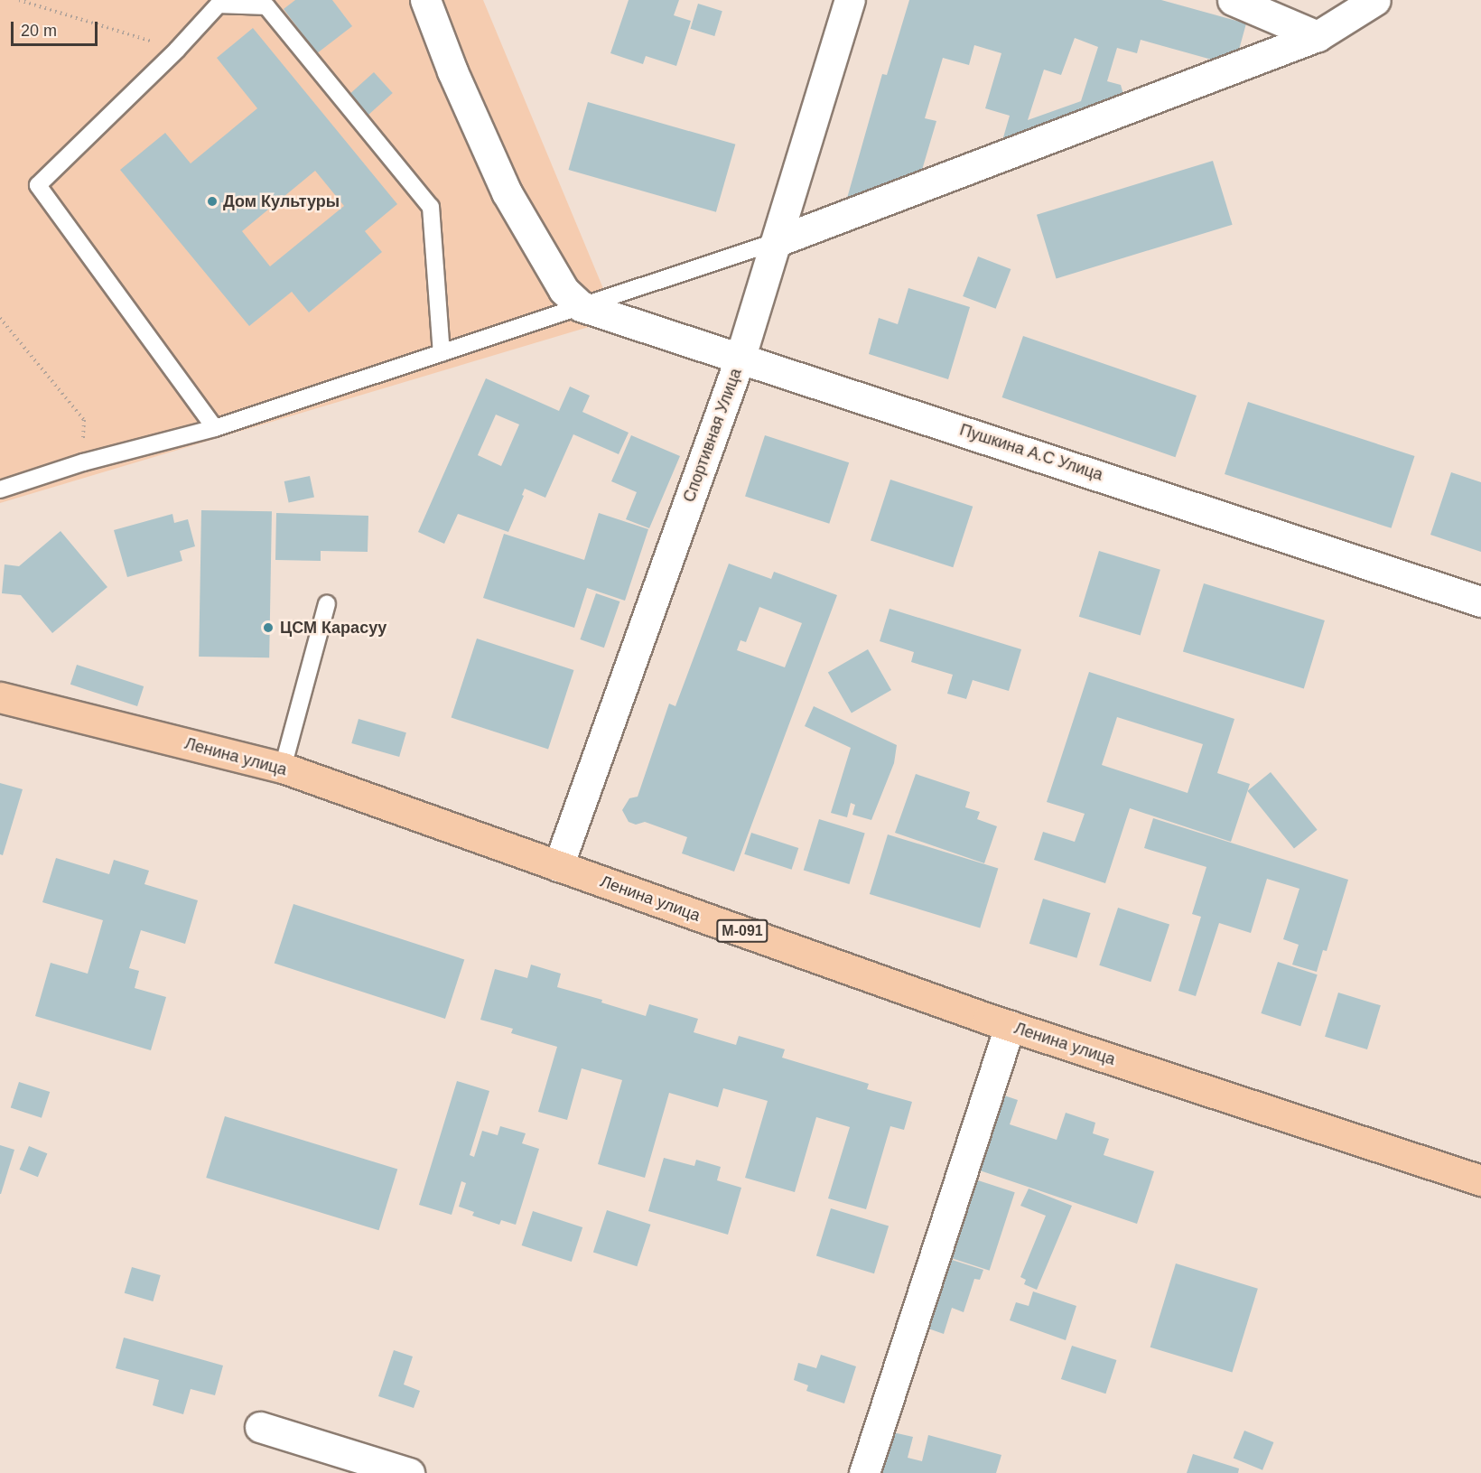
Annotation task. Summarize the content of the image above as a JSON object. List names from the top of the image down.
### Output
{
  "streets": {
    "main road": ["Ленина улица", "М-091"],
    "street": ["Спортивная Улица", "Пушкина А.С Улица"]
  },
  "crossings": [
    ["Спортивная Улица", "Пушкина А.С Улица"],
    ["Спортивная Улица", "Ленина улица"]
  ],
  "places": ["Дом Культуры", "ЦСМ Карасуу"],
  "scale_bar": "20 m"
}
